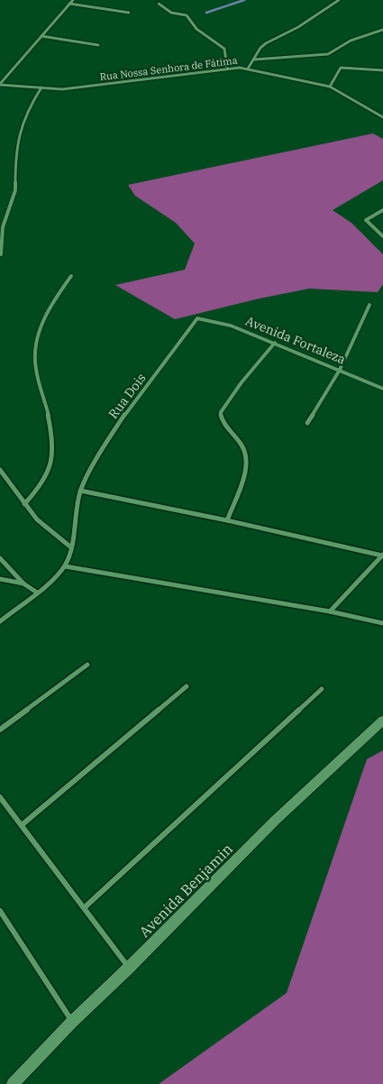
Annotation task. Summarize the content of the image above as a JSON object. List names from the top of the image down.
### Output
{
  "streets": {
    "street": [
      "Rua Nossa Senhora de Fátima",
      "Avenida Fortaleza",
      "Rua Dois",
      "Avenida Benjamin"
    ]
  },
  "crossings": [
    ["Avenida Fortaleza", "Rua Dois"]
  ]
}
